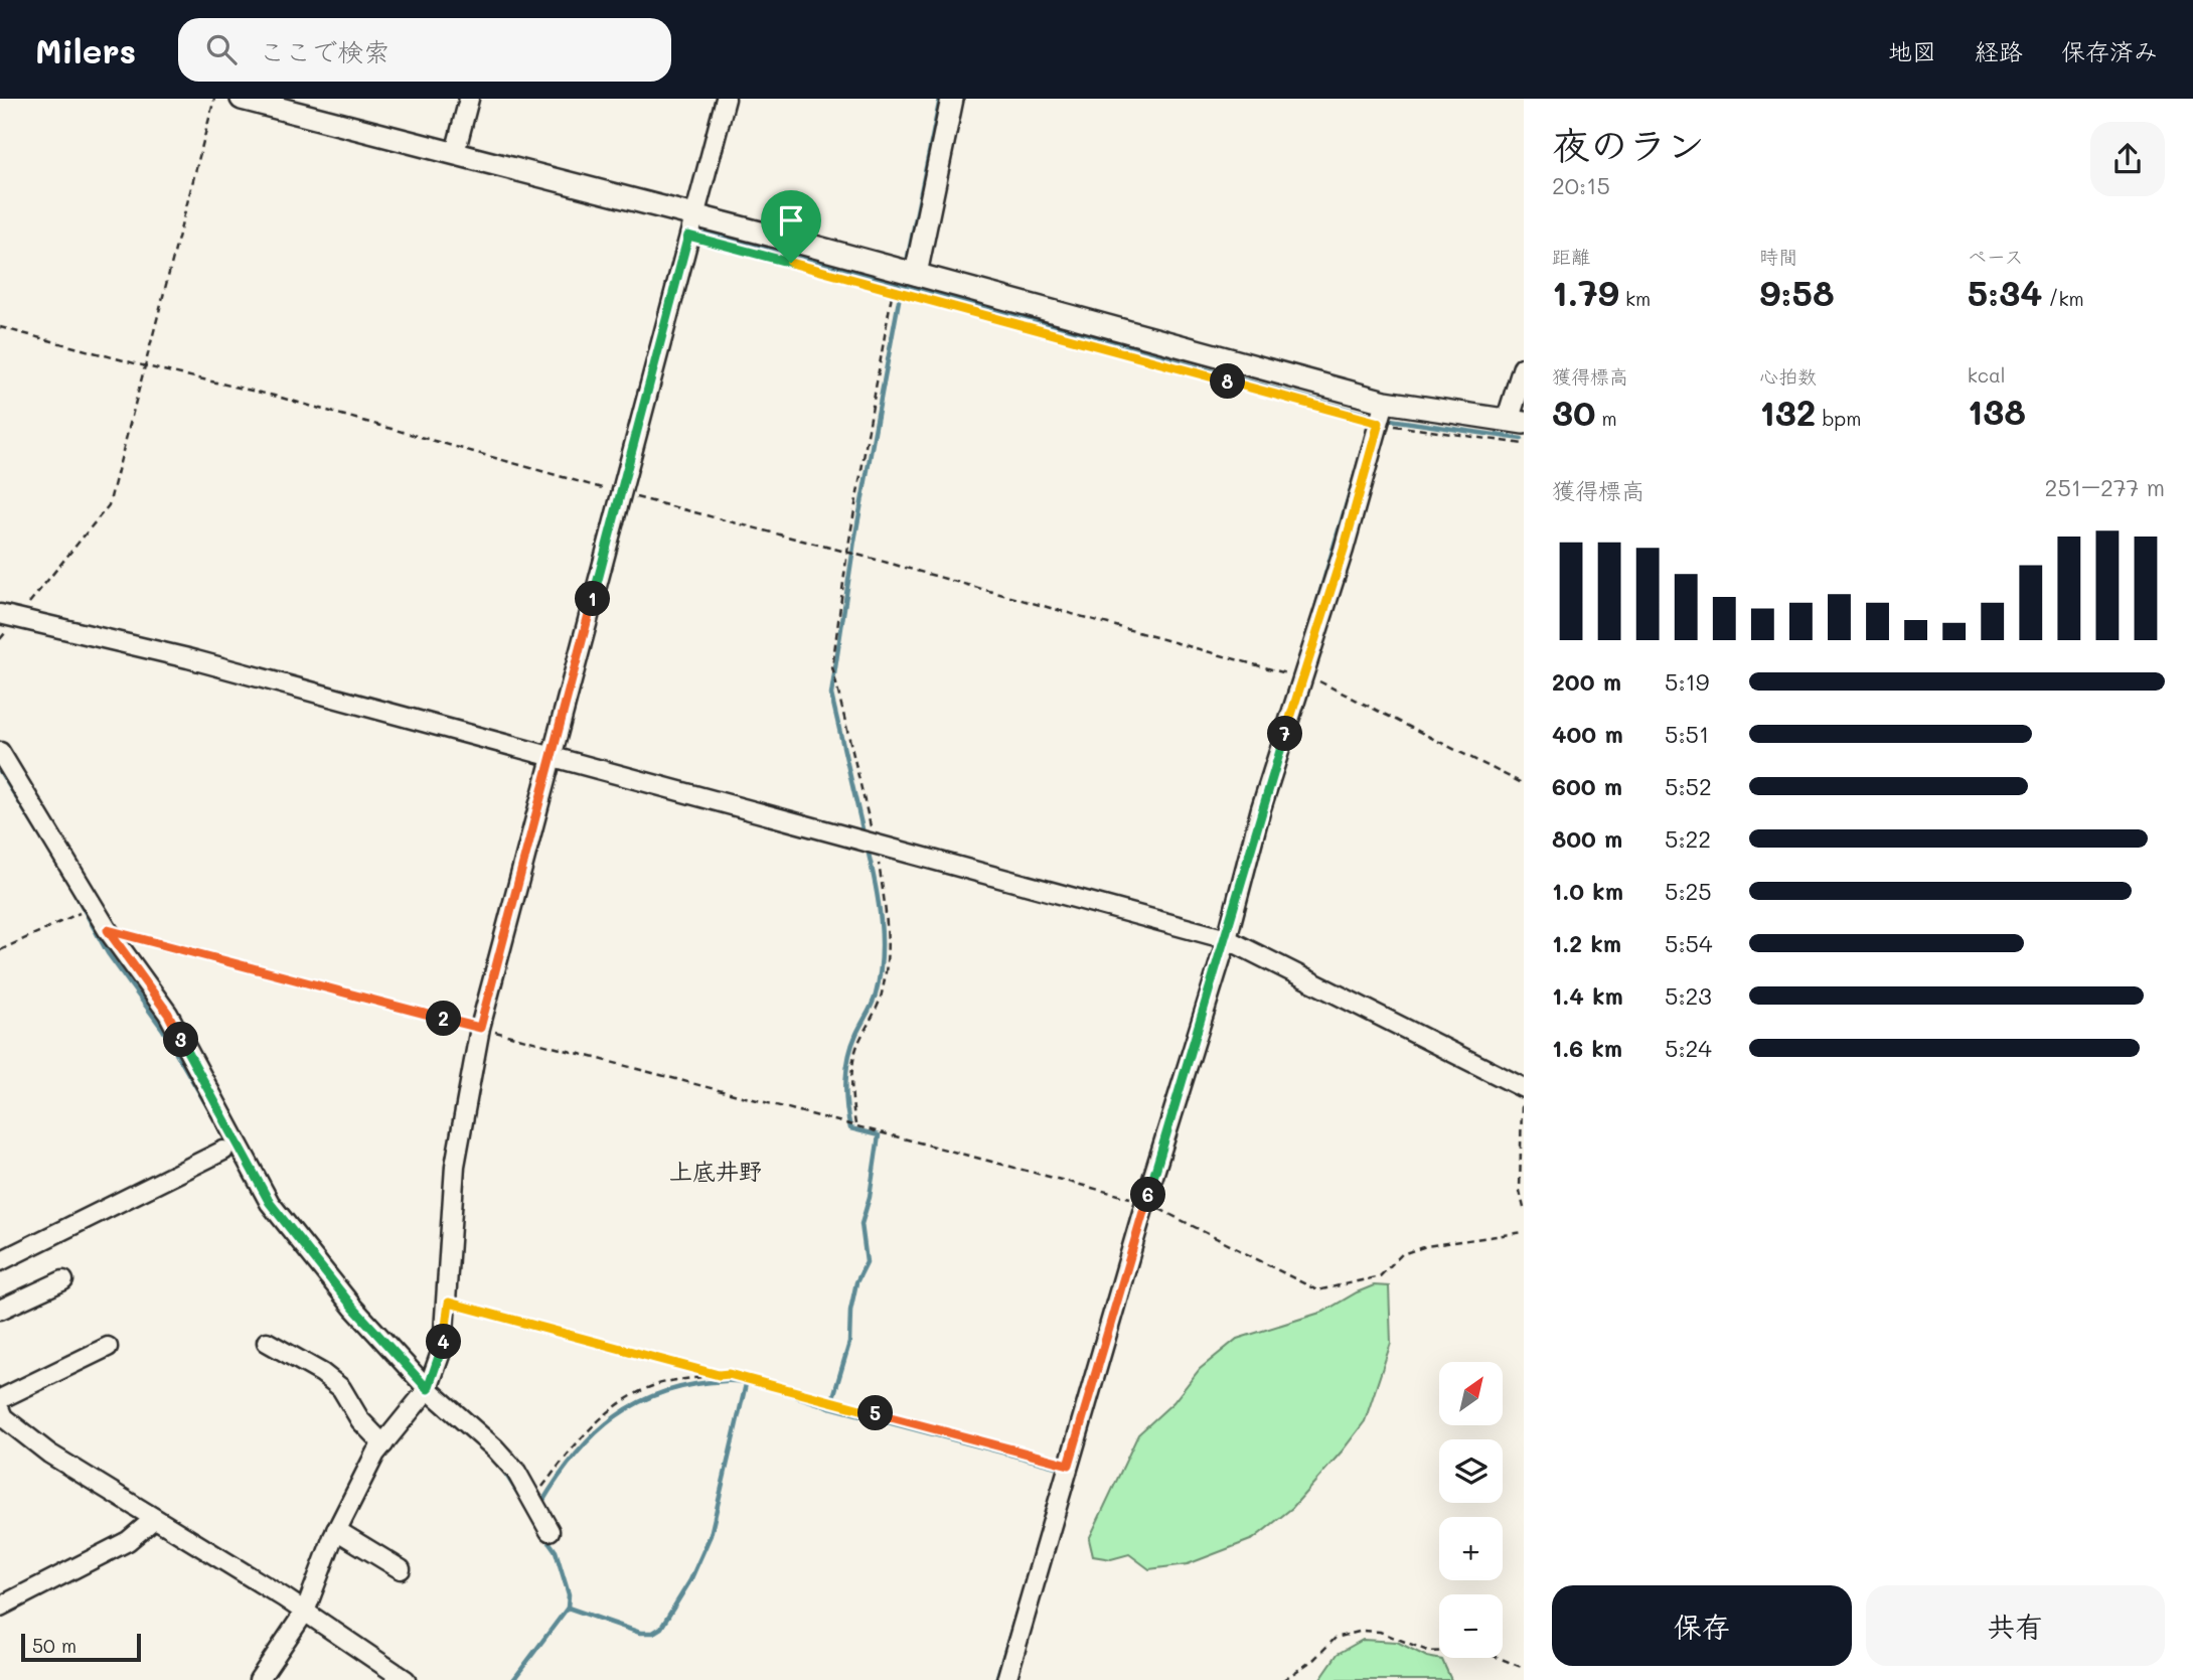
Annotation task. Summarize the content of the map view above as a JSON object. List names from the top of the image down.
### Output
{
  "districts": ["上底井野"],
  "scale_bar": "50 m",
  "north": "top right",
  "page": {
    "header": "Milers",
    "search": "ここで検索",
    "nav": ["地図", "経路", "保存済み"],
    "heading": ["夜のラン", "20:15"],
    "stats": [
      ["距離", "1.79 km"],
      ["時間", "9:58"],
      ["ペース", "5:34 /km"],
      ["獲得標高", "30 m"],
      ["心拍数", "132 bpm"],
      ["kcal", "138"]
    ],
    "pins": [
      "8",
      "1",
      "7",
      "2",
      "3",
      "6",
      "4",
      "5"
    ],
    "chart": ["獲得標高", "251–277 m"],
    "list": [
      {
        "name": "200 m",
        "note": "5:19"
      },
      {
        "name": "400 m",
        "note": "5:51"
      },
      {
        "name": "600 m",
        "note": "5:52"
      },
      {
        "name": "800 m",
        "note": "5:22"
      },
      {
        "name": "1.0 km",
        "note": "5:25"
      },
      {
        "name": "1.2 km",
        "note": "5:54"
      },
      {
        "name": "1.4 km",
        "note": "5:23"
      },
      {
        "name": "1.6 km",
        "note": "5:24"
      }
    ],
    "map_buttons": ["+", "−"],
    "buttons": ["保存", "共有"],
    "scale": "50 m"
  }
}
